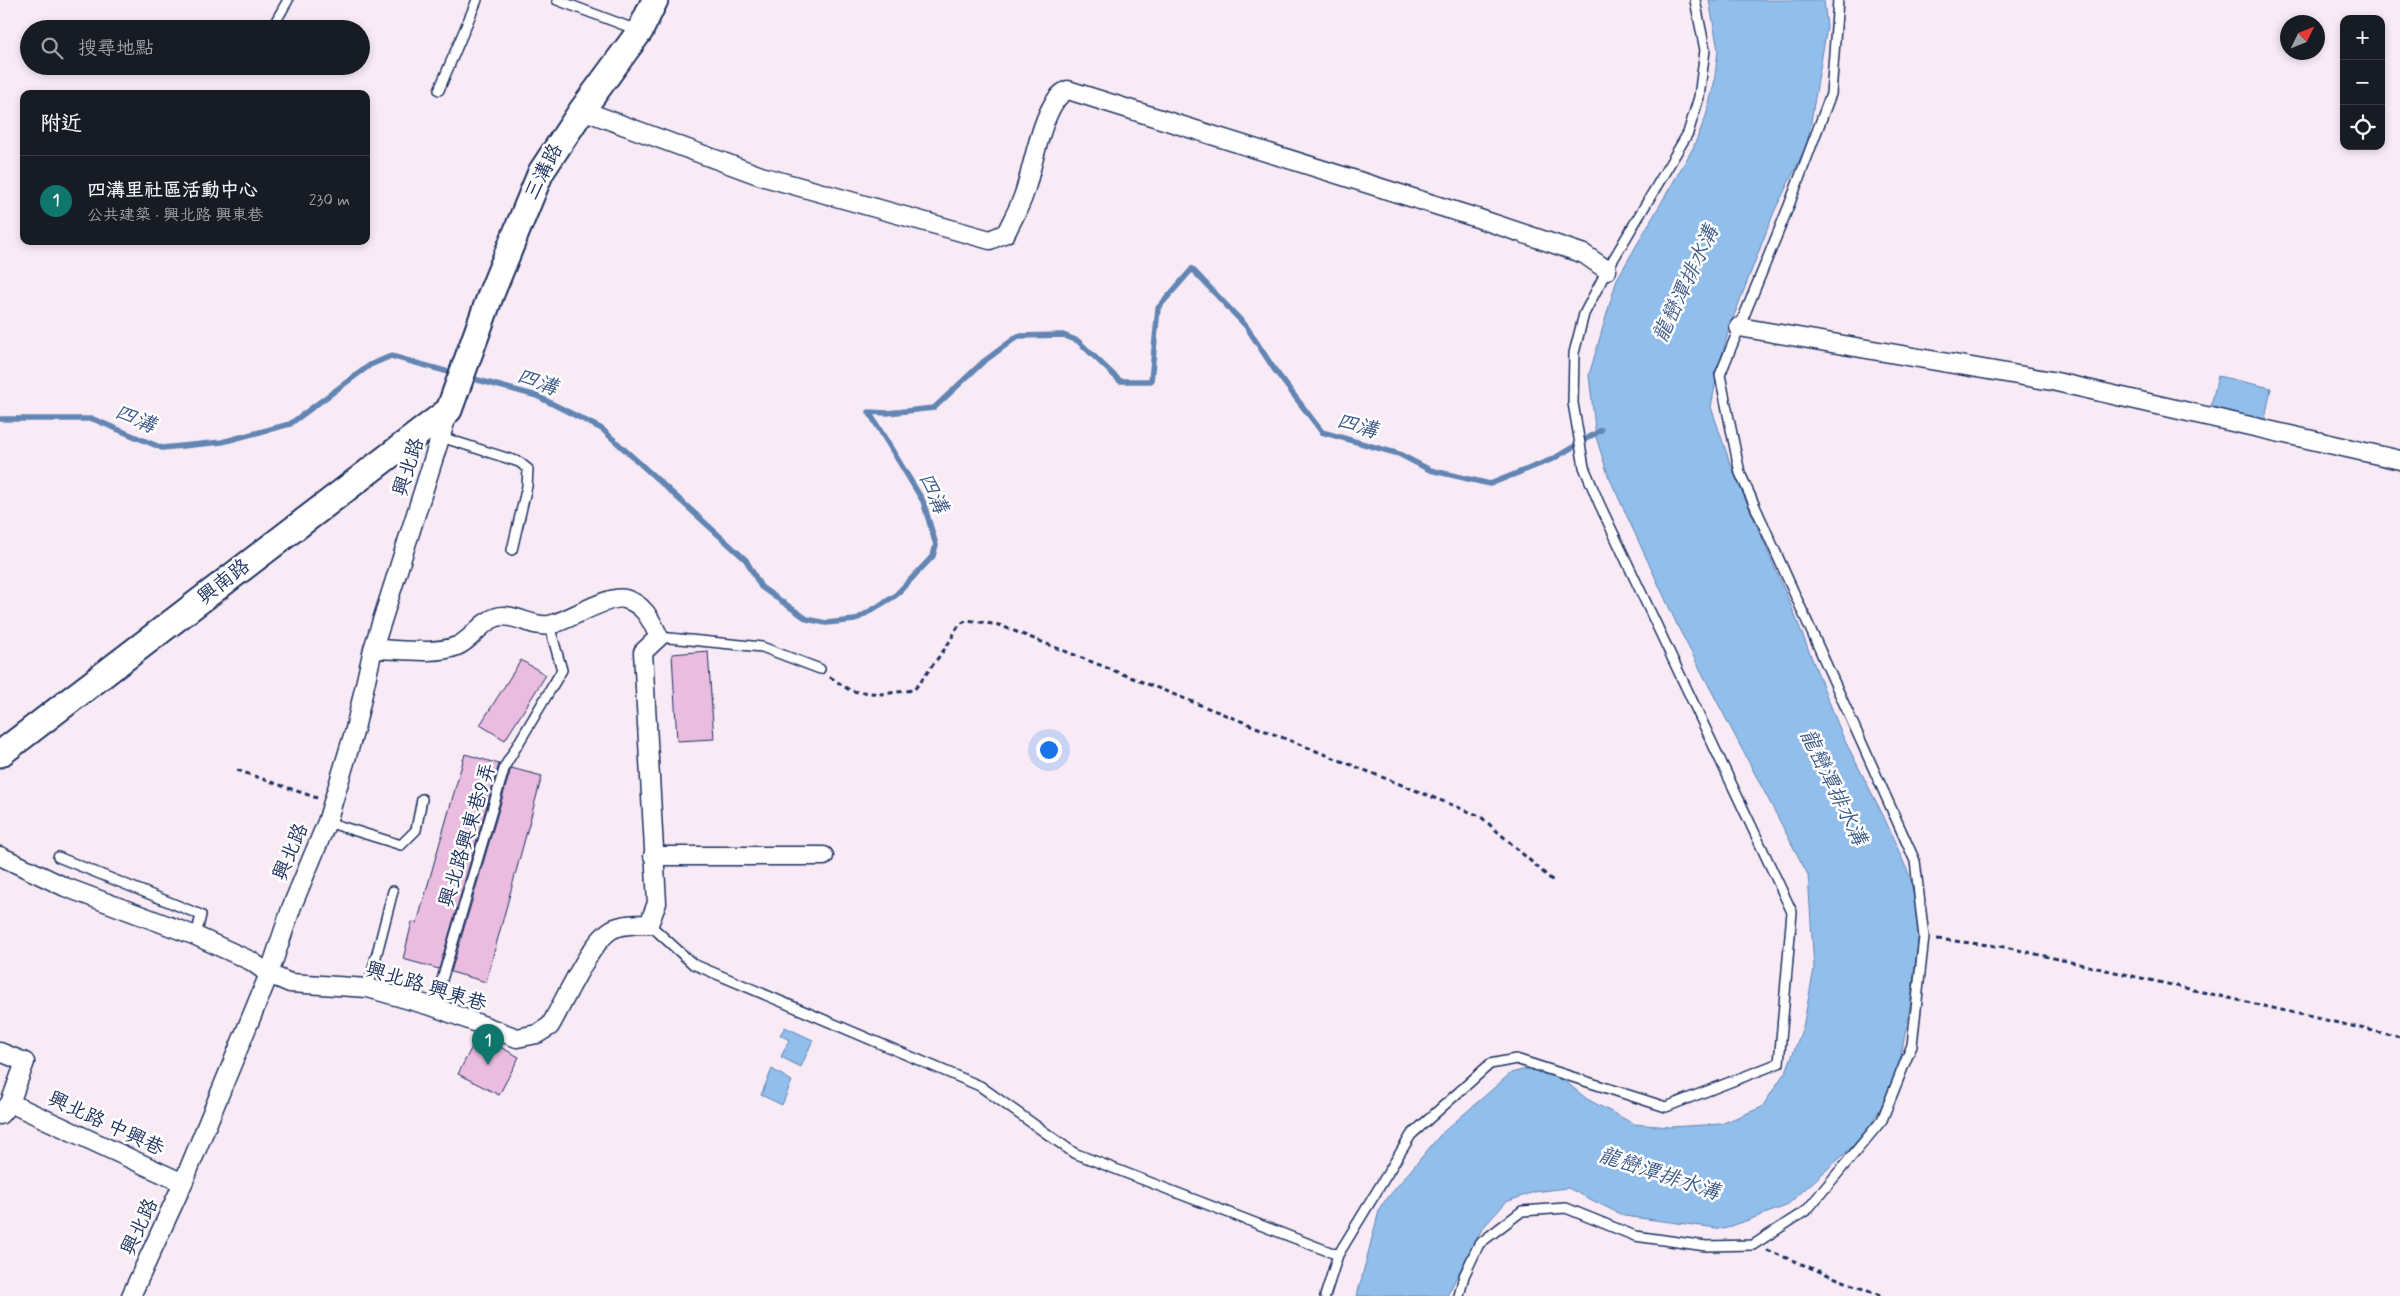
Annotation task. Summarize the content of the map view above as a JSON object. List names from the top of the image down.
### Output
{
  "streets": {
    "street": [
      "三溝路",
      "興北路",
      "興南路",
      "興北路 興東巷",
      "興北路 中興巷"
    ],
    "lane": ["興北路興東巷9弄"]
  },
  "crossings": [
    ["三溝路", "興北路"],
    ["三溝路", "興南路"],
    ["興北路", "興南路"],
    ["興北路", "興北路 興東巷"],
    ["興北路", "興北路 中興巷"],
    ["興北路興東巷9弄", "興北路 興東巷"]
  ],
  "water": ["龍巒潭排水溝", "四溝"],
  "north": "top right",
  "page": {
    "map_buttons": ["+", "−"],
    "search": "搜尋地點",
    "heading": "附近",
    "list": [
      {
        "mark": "1",
        "name": "四溝里社區活動中心",
        "note": "公共建築 · 興北路 興東巷",
        "value": "230 m"
      }
    ],
    "pins": "1"
  }
}
